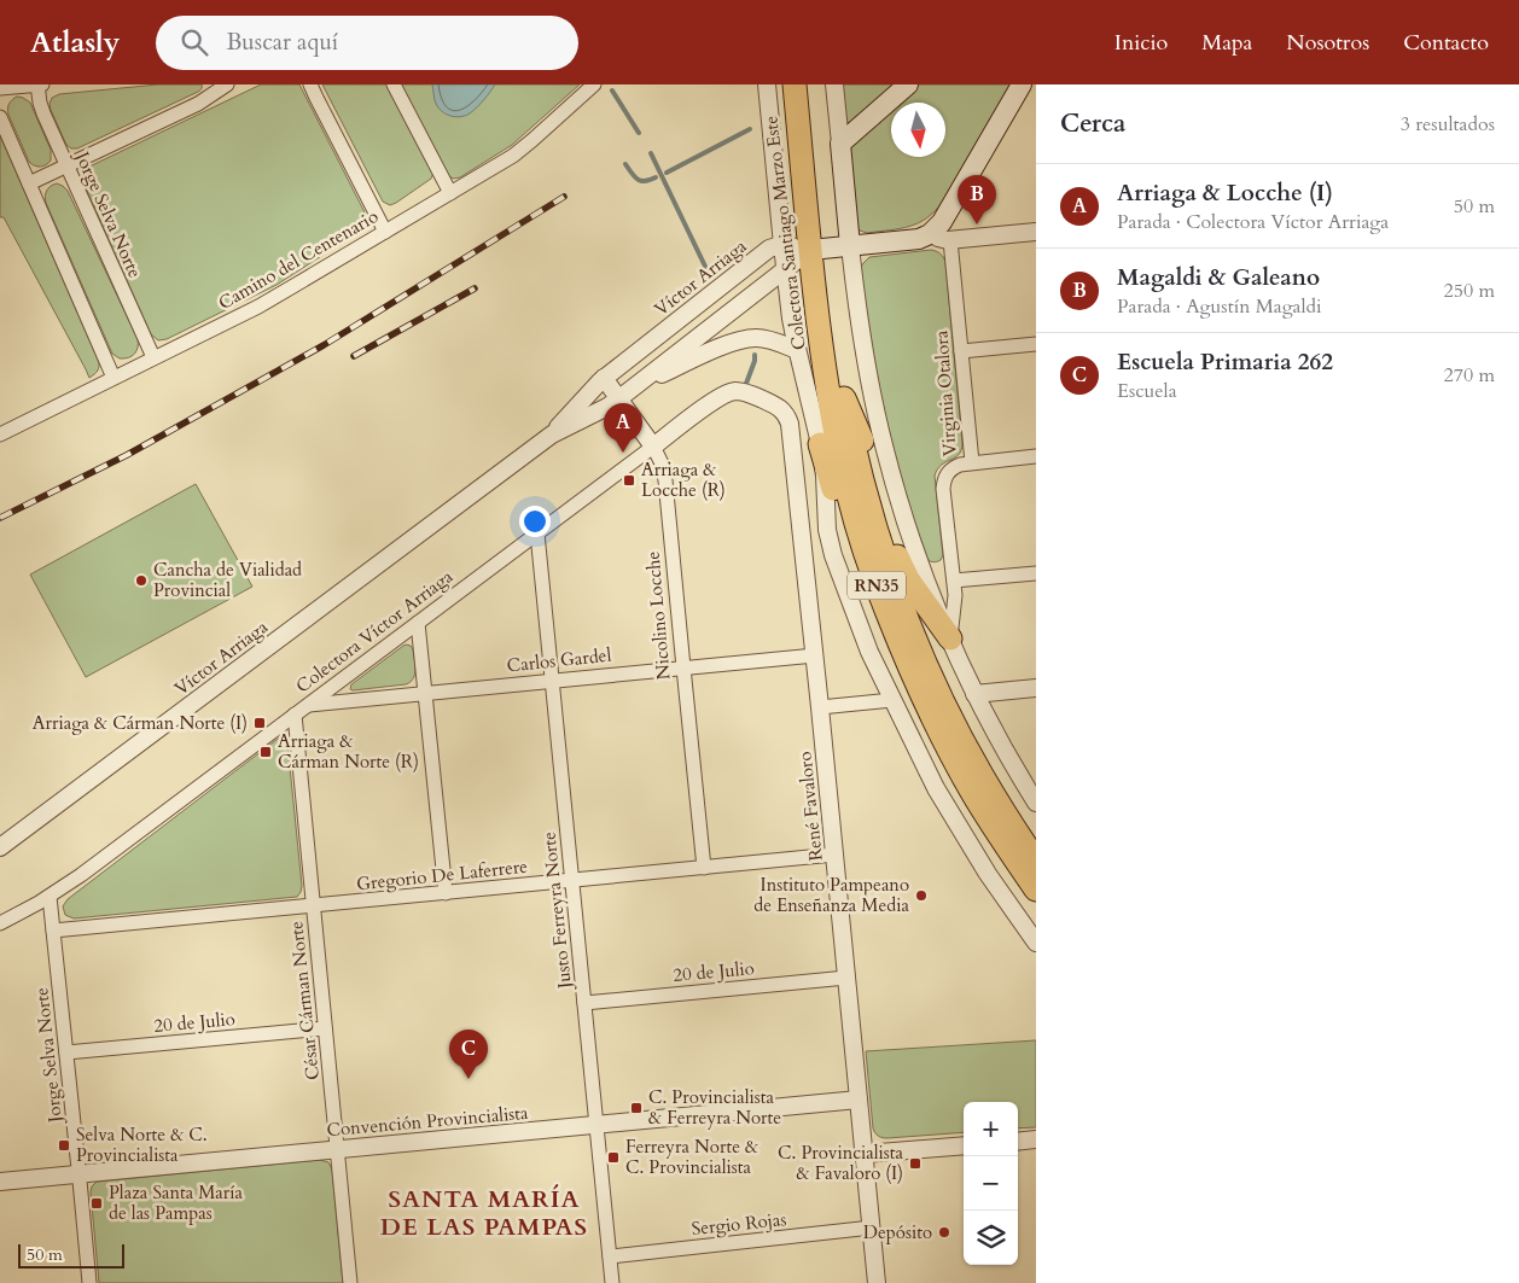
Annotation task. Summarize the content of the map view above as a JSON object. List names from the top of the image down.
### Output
{
  "streets": {
    "highway": ["RN35"],
    "street": [
      "Jorge Selva Norte",
      "Colectora Santiago Marzo Este",
      "Camino del Centenario",
      "Víctor Arriaga",
      "Virginia Otalora",
      "Nicolino Locche",
      "Colectora Víctor Arriaga",
      "Carlos Gardel",
      "René Favaloro",
      "Gregorio De Laferrere",
      "Justo Ferreyra Norte",
      "20 de Julio",
      "César Cárman Norte",
      "Convención Provincialista",
      "Sergio Rojas"
    ]
  },
  "crossings": [
    ["Jorge Selva Norte", "Camino del Centenario"],
    ["Jorge Selva Norte", "Colectora Víctor Arriaga"],
    ["Jorge Selva Norte", "Gregorio De Laferrere"],
    ["Jorge Selva Norte", "20 de Julio"],
    ["Jorge Selva Norte", "Convención Provincialista"],
    ["Colectora Santiago Marzo Este", "Víctor Arriaga"],
    ["Víctor Arriaga", "RN35"],
    ["Víctor Arriaga", "Nicolino Locche"],
    ["Nicolino Locche", "Colectora Víctor Arriaga"],
    ["Nicolino Locche", "Carlos Gardel"],
    ["Nicolino Locche", "Gregorio De Laferrere"],
    ["Colectora Víctor Arriaga", "Carlos Gardel"],
    ["Colectora Víctor Arriaga", "René Favaloro"],
    ["Colectora Víctor Arriaga", "Justo Ferreyra Norte"],
    ["Colectora Víctor Arriaga", "César Cárman Norte"],
    ["Carlos Gardel", "René Favaloro"],
    ["Carlos Gardel", "Justo Ferreyra Norte"],
    ["René Favaloro", "Gregorio De Laferrere"],
    ["René Favaloro", "20 de Julio"],
    ["René Favaloro", "Convención Provincialista"],
    ["René Favaloro", "Sergio Rojas"],
    ["Gregorio De Laferrere", "Justo Ferreyra Norte"],
    ["Gregorio De Laferrere", "César Cárman Norte"],
    ["Justo Ferreyra Norte", "20 de Julio"],
    ["Justo Ferreyra Norte", "Convención Provincialista"],
    ["Justo Ferreyra Norte", "Sergio Rojas"],
    ["20 de Julio", "César Cárman Norte"],
    ["César Cárman Norte", "Convención Provincialista"]
  ],
  "districts": ["SANTA MARÍA DE LAS PAMPAS"],
  "places": {
    "transit": [
      "Arriaga & Locche (R)",
      "Arriaga & Cárman Norte (I)",
      "Arriaga & Cárman Norte (R)",
      "C. Provincialista & Ferreyra Norte",
      "Selva Norte & C. Provincialista",
      "Ferreyra Norte & C. Provincialista",
      "C. Provincialista & Favaloro (I)",
      "Plaza Santa María de las Pampas"
    ],
    "other": ["Cancha de Vialidad Provincial", "Instituto Pampeano de Enseñanza Media", "Depósito"]
  },
  "scale_bar": "50 m",
  "north": "bottom",
  "page": {
    "header": "Atlasly",
    "search": "Buscar aquí",
    "nav": [
      "Inicio",
      "Mapa",
      "Nosotros",
      "Contacto"
    ],
    "heading": ["Cerca", "3 resultados"],
    "list": [
      {
        "mark": "A",
        "name": "Arriaga & Locche (I)",
        "note": "Parada · Colectora Víctor Arriaga",
        "value": "50 m"
      },
      {
        "mark": "B",
        "name": "Magaldi & Galeano",
        "note": "Parada · Agustín Magaldi",
        "value": "250 m"
      },
      {
        "mark": "C",
        "name": "Escuela Primaria 262",
        "note": "Escuela",
        "value": "270 m"
      }
    ],
    "pins": ["B", "A", "C"],
    "map_buttons": ["+", "−"],
    "scale": "50 m"
  }
}
